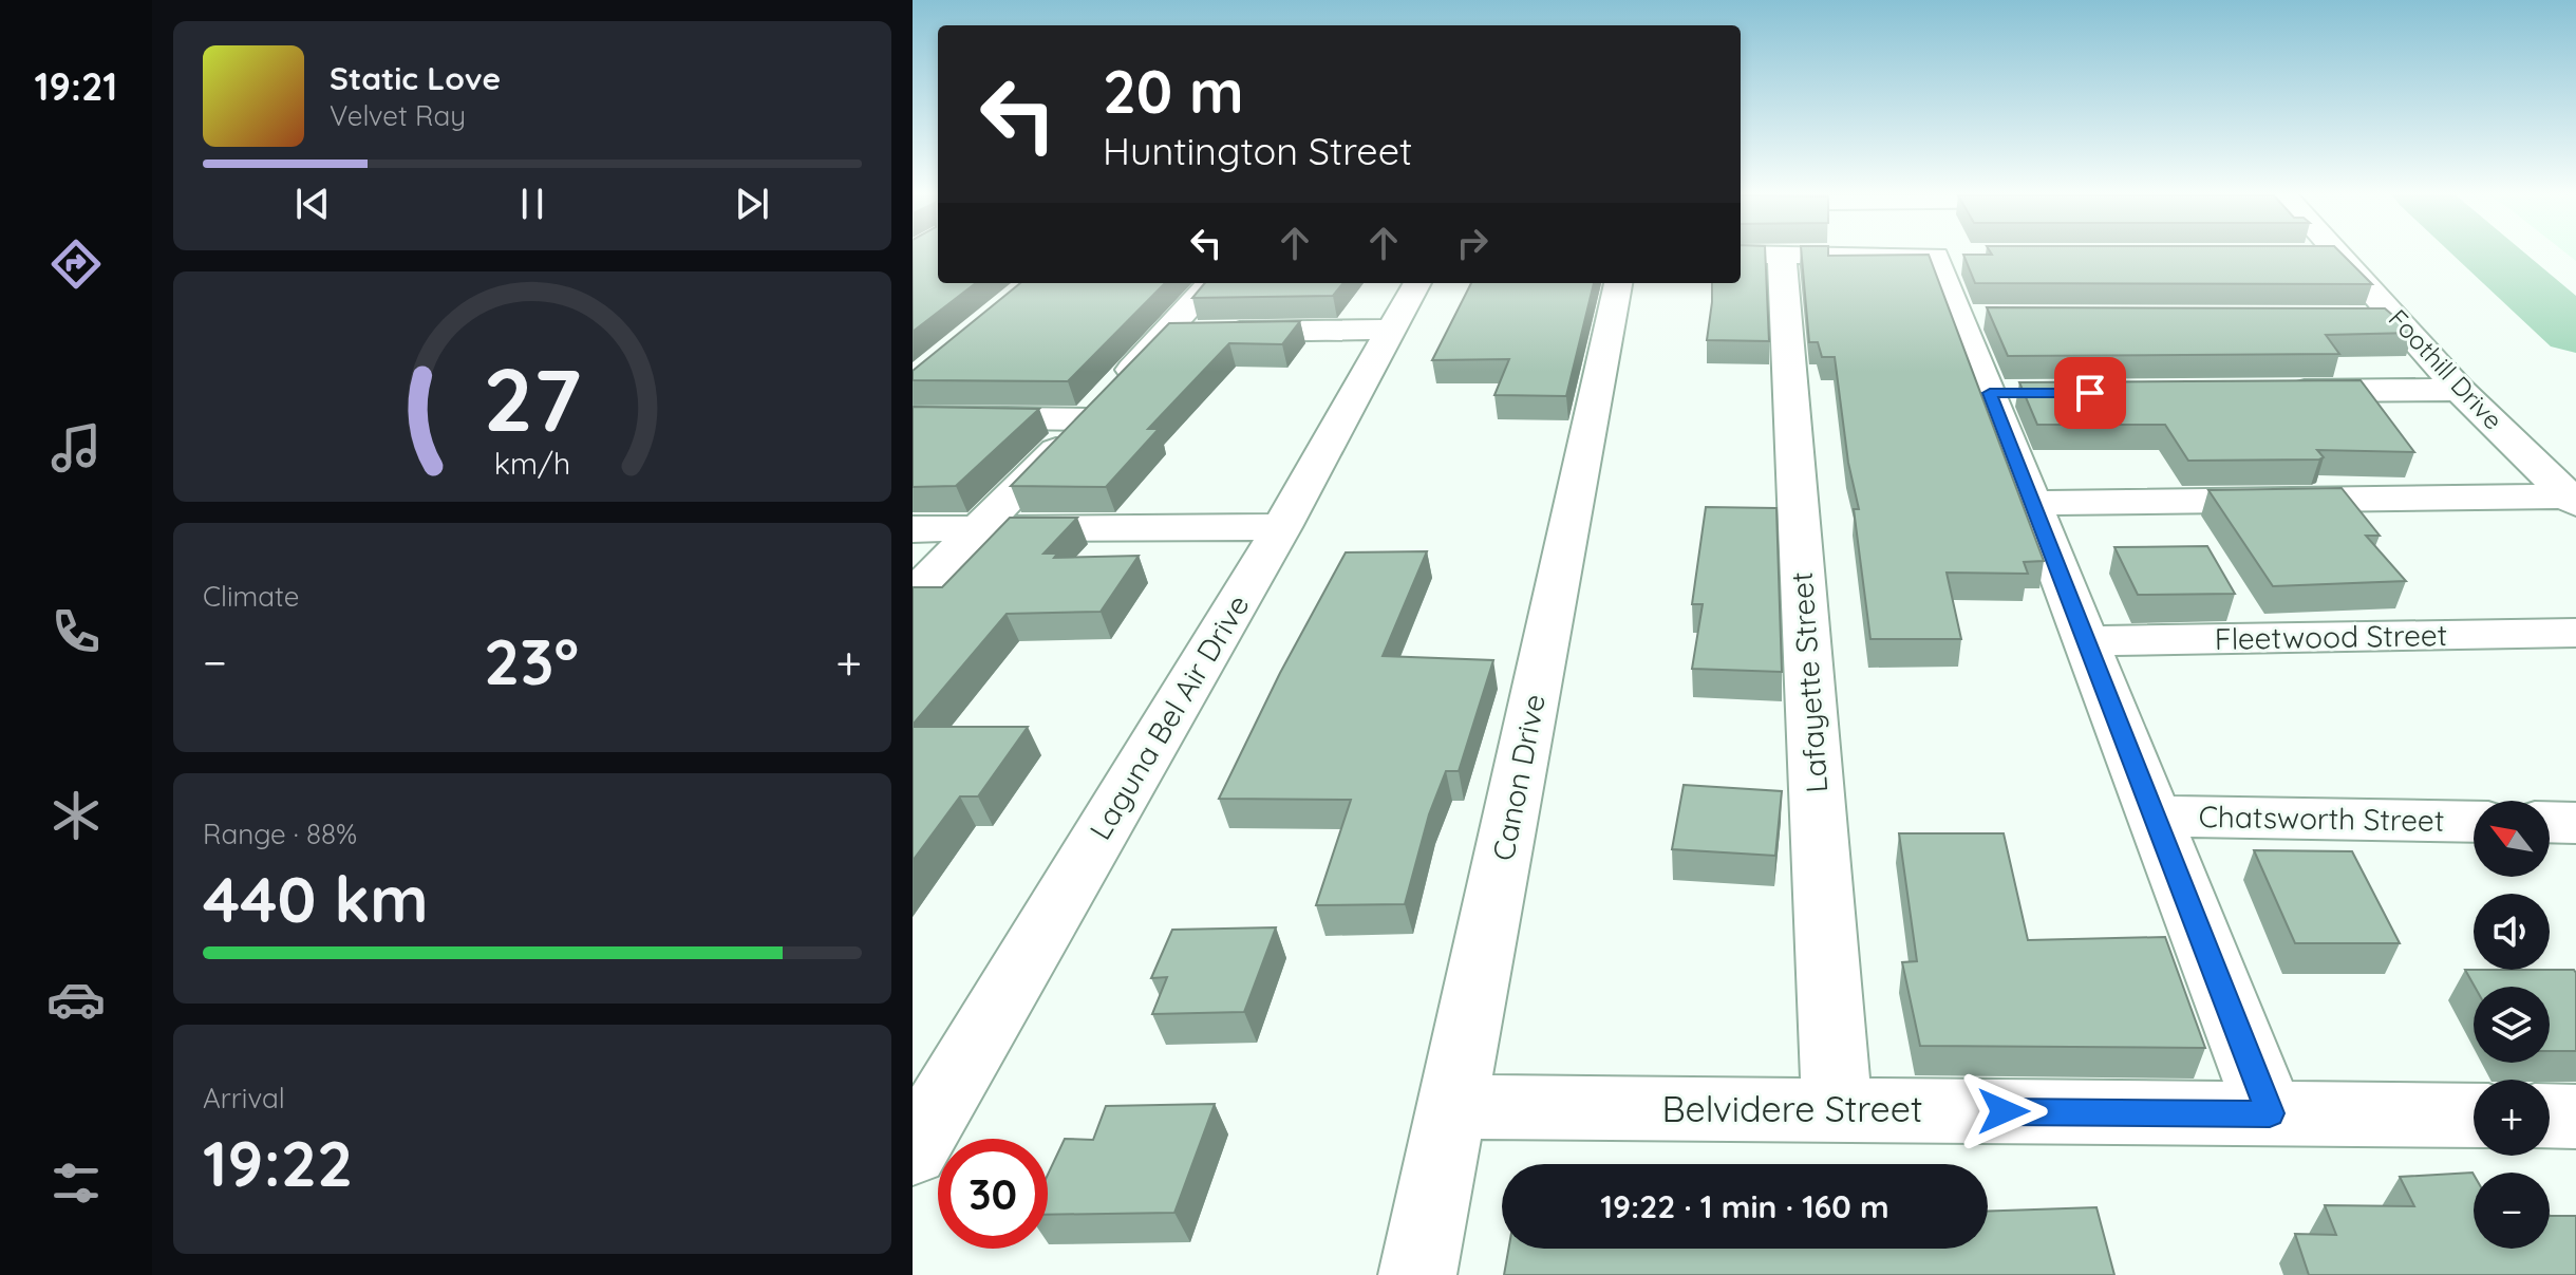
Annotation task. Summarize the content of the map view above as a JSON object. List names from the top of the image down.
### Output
{
  "streets": {
    "street": [
      "Foothill Drive",
      "Fleetwood Street",
      "Lafayette Street",
      "Laguna Bel Air Drive",
      "Canon Drive",
      "Chatsworth Street",
      "Belvidere Street"
    ]
  },
  "crossings": [
    ["Lafayette Street", "Belvidere Street"],
    ["Canon Drive", "Belvidere Street"]
  ],
  "north": "top left",
  "page": {
    "tabs": "19:21",
    "turn": ["20 m", "Huntington Street"],
    "song": ["Static Love", "Velvet Ray"],
    "tile": [
      "Climate",
      ["Range · 88%", "440 km"],
      ["Arrival", "19:22"]
    ],
    "heat": ["−", "23°", "+"],
    "map_buttons": ["+", "−"],
    "limit": "30",
    "trip": "19:22 · 1 min · 160 m",
    "gauge": ["27", "km/h"]
  }
}
